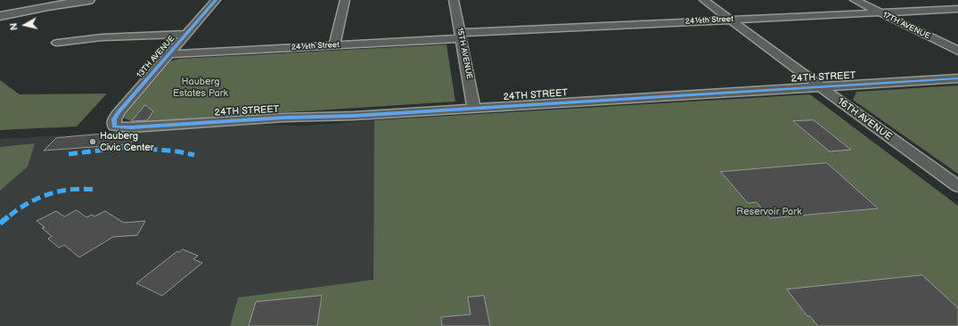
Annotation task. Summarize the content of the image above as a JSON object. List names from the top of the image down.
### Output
{
  "streets": {
    "street": [
      "24½th Street",
      "17TH AVENUE",
      "15TH AVENUE",
      "13TH AVENUE",
      "24TH STREET",
      "16TH AVENUE"
    ]
  },
  "crossings": [
    ["24½th Street", "17TH AVENUE"],
    ["24½th Street", "15TH AVENUE"],
    ["24½th Street", "13TH AVENUE"],
    ["24½th Street", "16TH AVENUE"],
    ["15TH AVENUE", "24TH STREET"],
    ["13TH AVENUE", "24TH STREET"],
    ["24TH STREET", "16TH AVENUE"]
  ],
  "parks": ["Hauberg Estates Park", "Reservoir Park"],
  "places": ["Hauberg Civic Center"],
  "north": "left"
}
